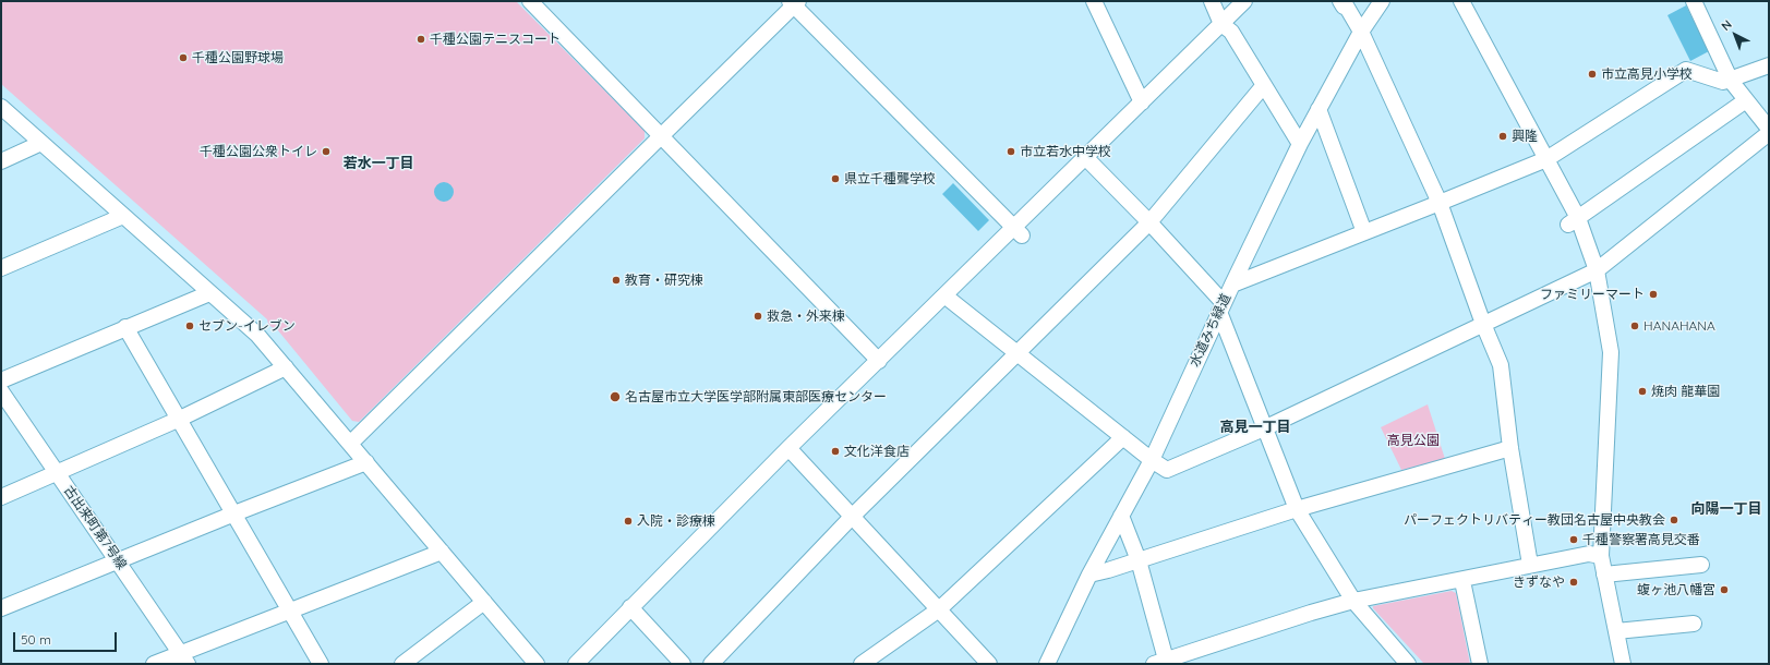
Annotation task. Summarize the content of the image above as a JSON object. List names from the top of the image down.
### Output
{
  "streets": {
    "street": ["水道みち緑道", "古出来町第7号線"]
  },
  "districts": ["若水一丁目", "高見一丁目", "向陽一丁目"],
  "parks": ["高見公園"],
  "places": [
    "千種公園テニスコート",
    "千種公園野球場",
    "市立高見小学校",
    "興隆",
    "千種公園公衆トイレ",
    "市立若水中学校",
    "県立千種聾学校",
    "教育・研究棟",
    "ファミリーマート",
    "救急・外来棟",
    "セブン-イレブン",
    "HANAHANA",
    "焼肉 龍華園",
    "名古屋市立大学医学部附属東部医療センター",
    "文化洋食店",
    "パーフェクトリバティー教団名古屋中央教会",
    "入院・診療棟",
    "千種警察署高見交番",
    "きずなや",
    "蝮ヶ池八幡宮"
  ],
  "scale_bar": "50 m",
  "north": "top left"
}
